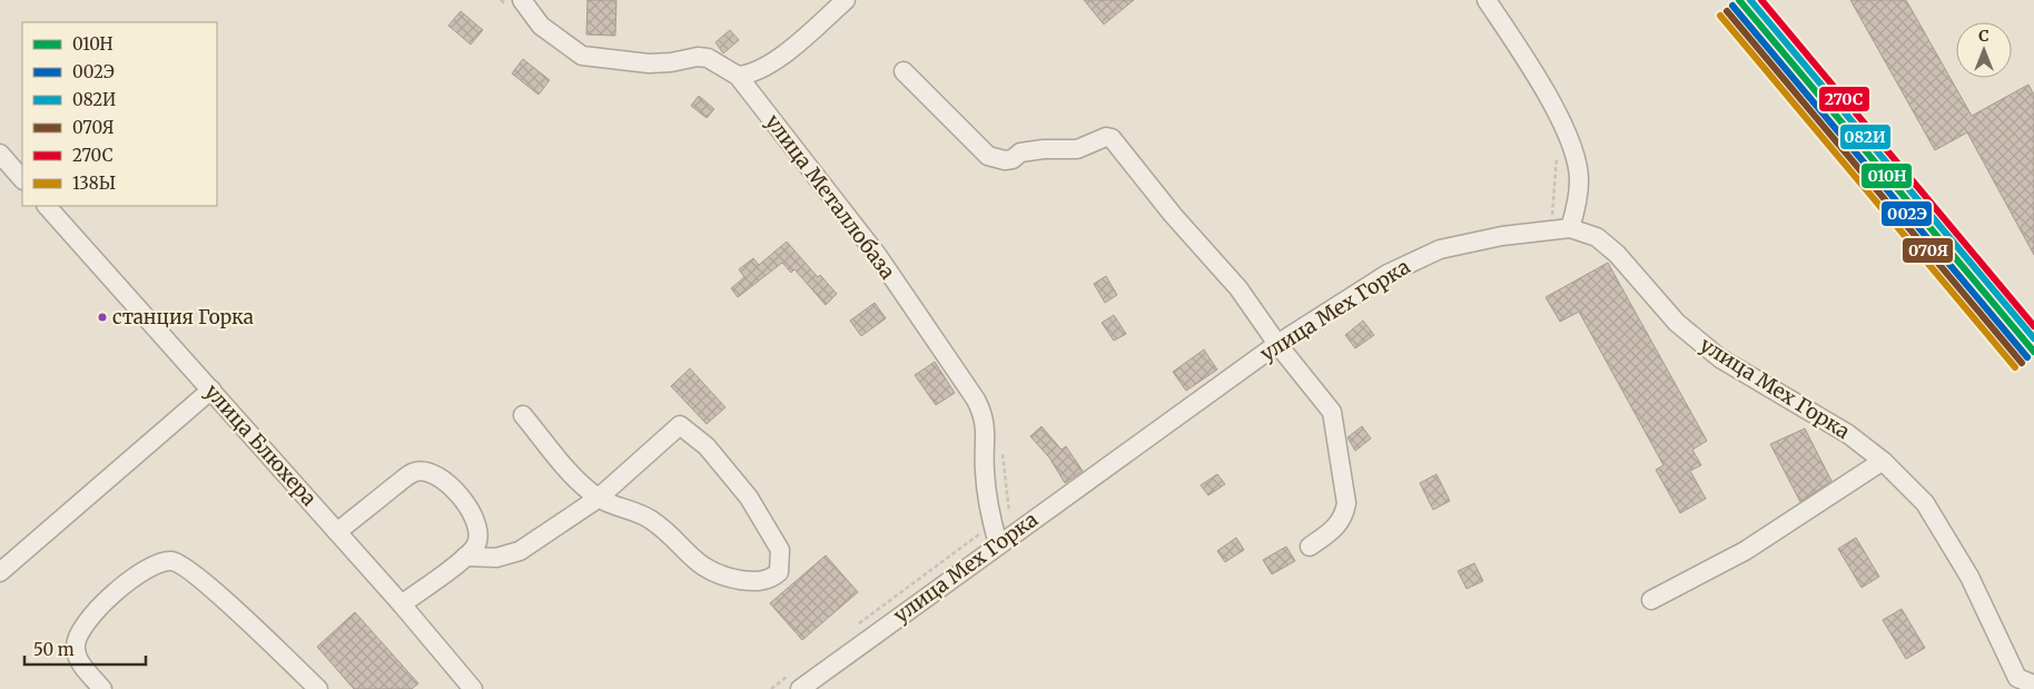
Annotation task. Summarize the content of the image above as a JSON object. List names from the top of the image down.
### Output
{
  "streets": {
    "street": ["улица Металлобаза", "улица Мех Горка", "улица Блюхера"]
  },
  "crossings": [
    ["улица Металлобаза", "улица Мех Горка"]
  ],
  "places": ["станция Горка"],
  "lines": [
    "transit line 010Н",
    "transit line 082И",
    "transit line 270С",
    "transit line 002Э",
    "transit line 070Я",
    "transit line 138Ы"
  ],
  "legend": [
    "010Н",
    "002Э",
    "082И",
    "070Я",
    "270С",
    "138Ы"
  ],
  "scale_bar": "50 m",
  "north": "top"
}
